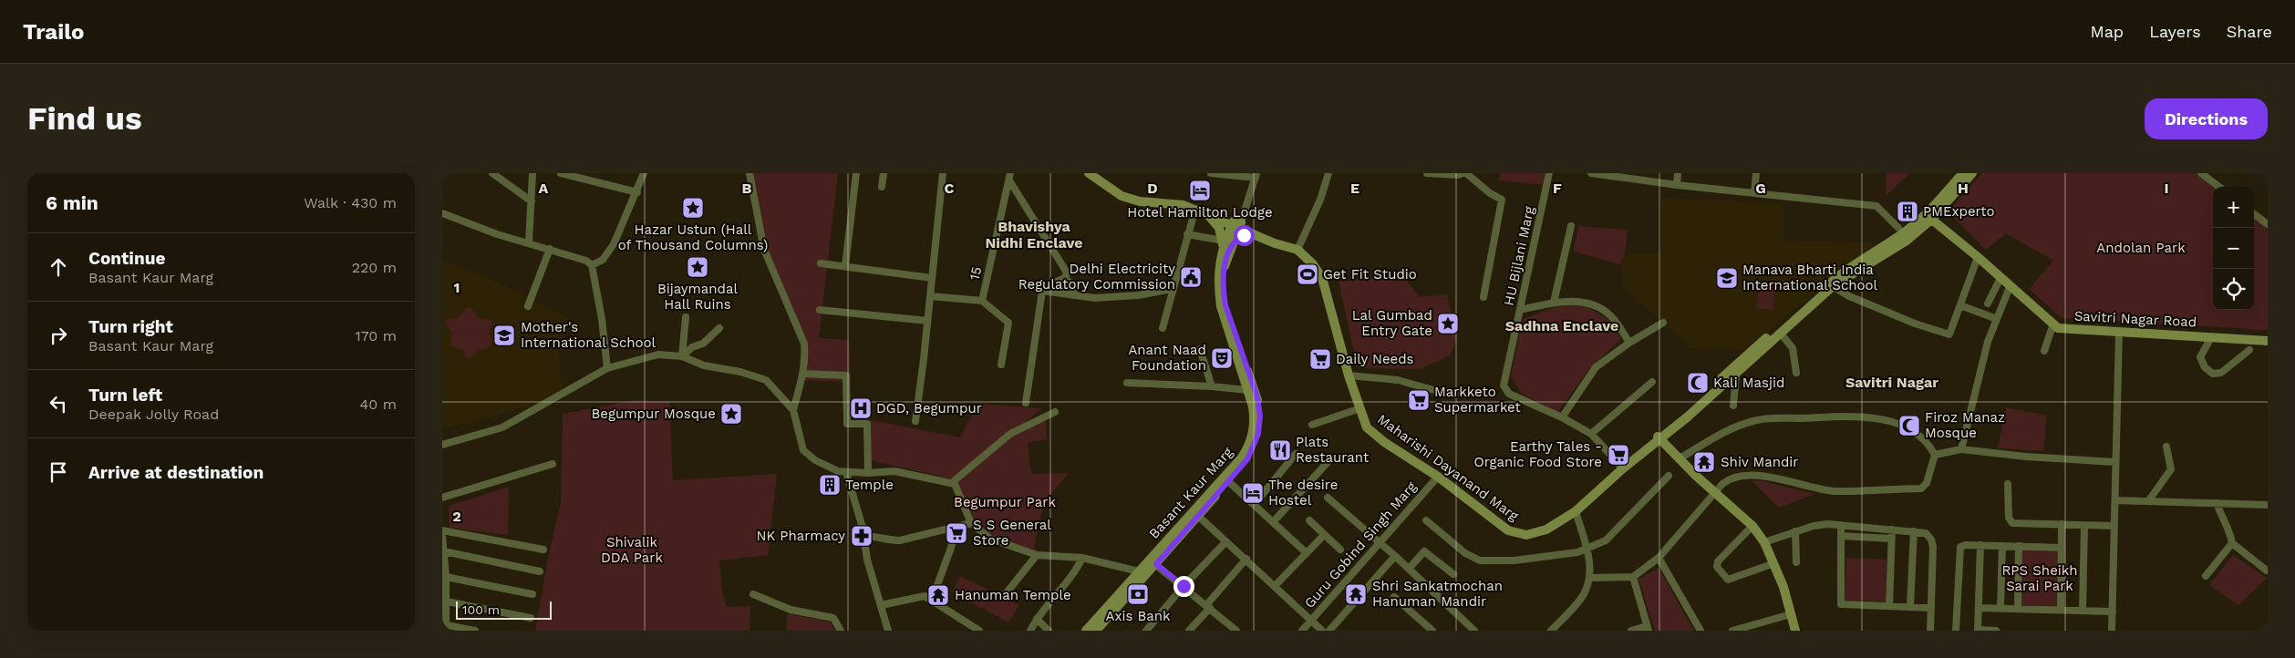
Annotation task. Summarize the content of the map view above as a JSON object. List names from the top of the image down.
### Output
{
  "streets": {
    "street": [
      "HU Bijlani Marg",
      "15",
      "Savitri Nagar Road",
      "Maharishi Dayanand Marg",
      "Basant Kaur Marg",
      "Guru Gobind Singh Marg"
    ]
  },
  "crossings": [
    ["HU Bijlani Marg", "Maharishi Dayanand Marg"],
    ["Savitri Nagar Road", "Maharishi Dayanand Marg"],
    ["Maharishi Dayanand Marg", "Basant Kaur Marg"],
    ["Maharishi Dayanand Marg", "Guru Gobind Singh Marg"]
  ],
  "districts": ["Bhavishya Nidhi Enclave", "Sadhna Enclave", "Savitri Nagar"],
  "parks": [
    "Andolan Park",
    "Begumpur Park",
    "Shivalik DDA Park",
    "RPS Sheikh Sarai Park"
  ],
  "places": {
    "hotel": ["Hotel Hamilton Lodge", "The desire Hostel"],
    "place": [
      "Hazar Ustun (Hall of Thousand Columns)",
      "Bijaymandal Hall Ruins",
      "Lal Gumbad Entry Gate",
      "Begumpur Mosque"
    ],
    "building": ["PMExperto", "Temple"],
    "sports": ["Get Fit Studio"],
    "public building": ["Delhi Electricity Regulatory Commission"],
    "school or university": ["Manava Bharti India International School", "Mother's International School"],
    "theatre": ["Anant Naad Foundation"],
    "supermarket": [
      "Daily Needs",
      "Markketo Supermarket",
      "Earthy Tales - Organic Food Store",
      "S S General Store"
    ],
    "mosque": ["Kali Masjid", "Firoz Manaz Mosque"],
    "hospital": ["DGD, Begumpur"],
    "restaurant": ["Plats Restaurant"],
    "temple": ["Shiv Mandir", "Shri Sankatmochan Hanuman Mandir", "Hanuman Temple"],
    "pharmacy": ["NK Pharmacy"],
    "bank": ["Axis Bank"]
  },
  "scale_bar": "100 m",
  "page": {
    "header": "Trailo",
    "nav": ["Map", "Layers", "Share"],
    "buttons": "Directions",
    "title": "Find us",
    "heading": ["6 min", "Walk · 430 m"],
    "map_buttons": ["+", "−"],
    "list": [
      ["Continue", "Basant Kaur Marg", "220 m"],
      ["Turn right", "Basant Kaur Marg", "170 m"],
      ["Turn left", "Deepak Jolly Road", "40 m"],
      "Arrive at destination"
    ],
    "scale": "100 m"
  },
  "grid": {
    "columns": [
      "A",
      "B",
      "C",
      "D",
      "E",
      "F",
      "G",
      "H",
      "I"
    ],
    "rows": ["1", "2"]
  }
}
